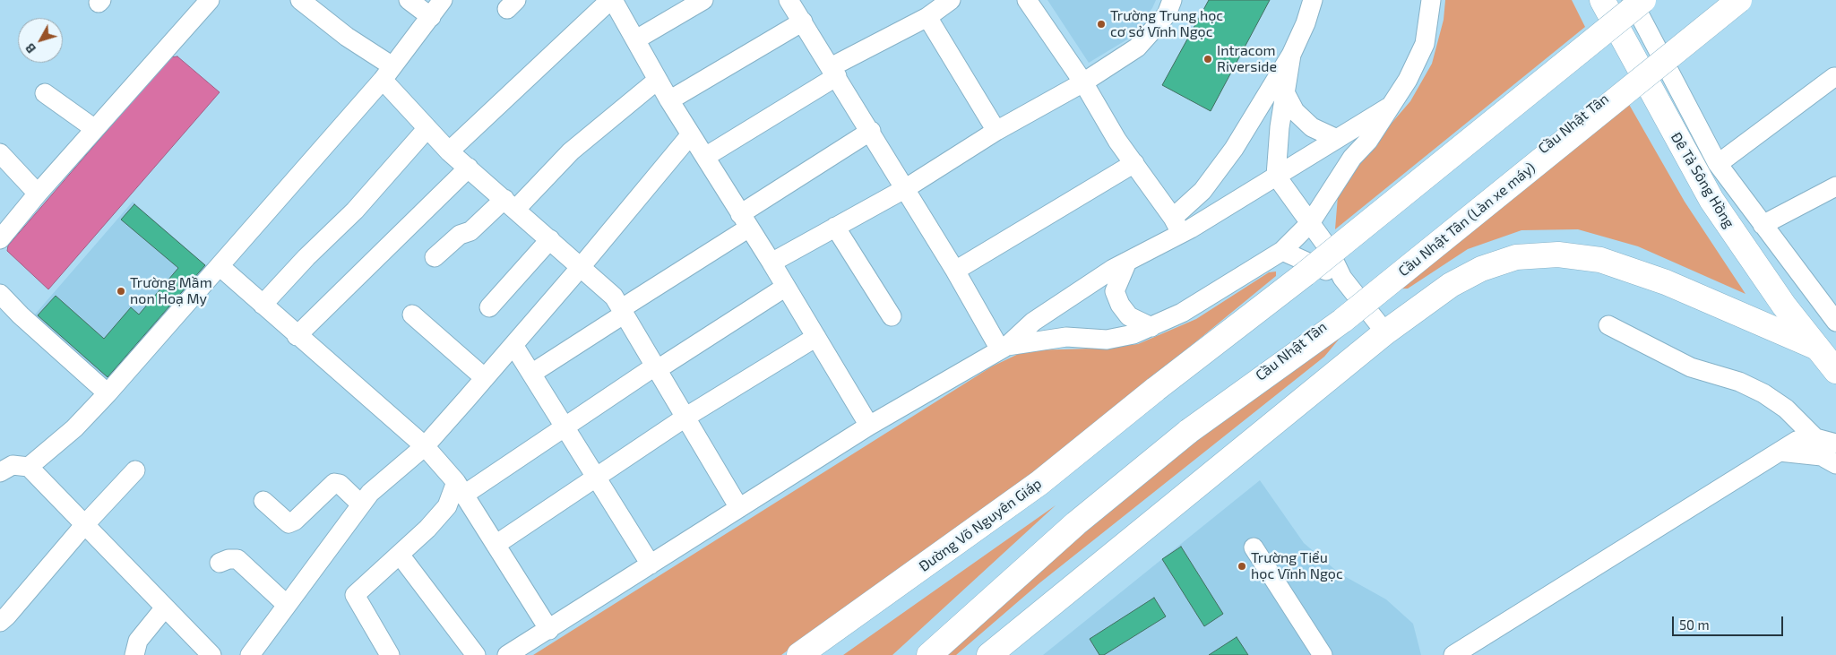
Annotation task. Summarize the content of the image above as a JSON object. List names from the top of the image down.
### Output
{
  "streets": {
    "main road": [
      "Cầu Nhật Tân",
      "Đê Tả Sông Hồng",
      "Cầu Nhật Tân (Làn xe máy)",
      "Đường Võ Nguyên Giáp"
    ]
  },
  "crossings": [
    ["Cầu Nhật Tân", "Cầu Nhật Tân (Làn xe máy)"]
  ],
  "places": [
    "Trường Trung học cơ sở Vĩnh Ngọc",
    "Intracom Riverside",
    "Trường Mầm non Hoạ My",
    "Trường Tiểu học Vĩnh Ngọc"
  ],
  "scale_bar": "50 m",
  "north": "bottom left"
}
